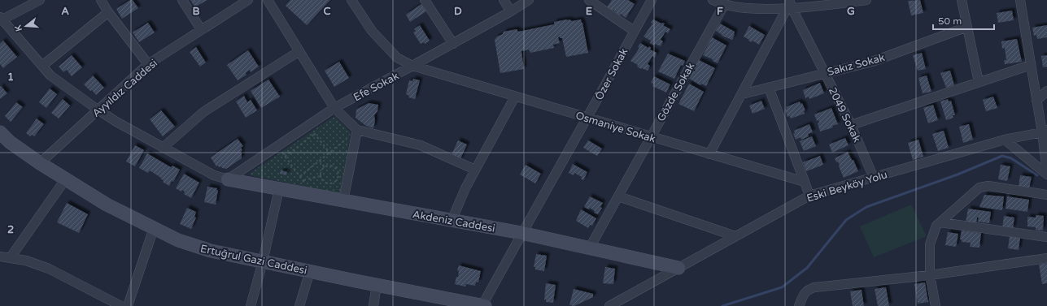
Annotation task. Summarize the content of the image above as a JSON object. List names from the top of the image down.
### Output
{
  "streets": {
    "main road": ["Akdeniz Caddesi", "Ertuğrul Gazi Caddesi"],
    "street": [
      "Sakız Sokak",
      "Özer Sokak",
      "Efe Sokak",
      "Ayyıldız Caddesi",
      "Gözde Sokak",
      "2049 Sokak",
      "Osmaniye Sokak",
      "Eski Beyköy Yolu"
    ]
  },
  "crossings": [
    ["Sakız Sokak", "2049 Sokak"],
    ["Özer Sokak", "Osmaniye Sokak"],
    ["Özer Sokak", "Akdeniz Caddesi"],
    ["Özer Sokak", "Ertuğrul Gazi Caddesi"],
    ["Efe Sokak", "Osmaniye Sokak"],
    ["Efe Sokak", "Akdeniz Caddesi"],
    ["Ayyıldız Caddesi", "Ertuğrul Gazi Caddesi"],
    ["Gözde Sokak", "Osmaniye Sokak"],
    ["Gözde Sokak", "Akdeniz Caddesi"],
    ["2049 Sokak", "Eski Beyköy Yolu"],
    ["Eski Beyköy Yolu", "Akdeniz Caddesi"]
  ],
  "scale_bar": "50 m",
  "north": "left",
  "grid": {
    "columns": [
      "A",
      "B",
      "C",
      "D",
      "E",
      "F",
      "G"
    ],
    "rows": ["1", "2"]
  }
}
